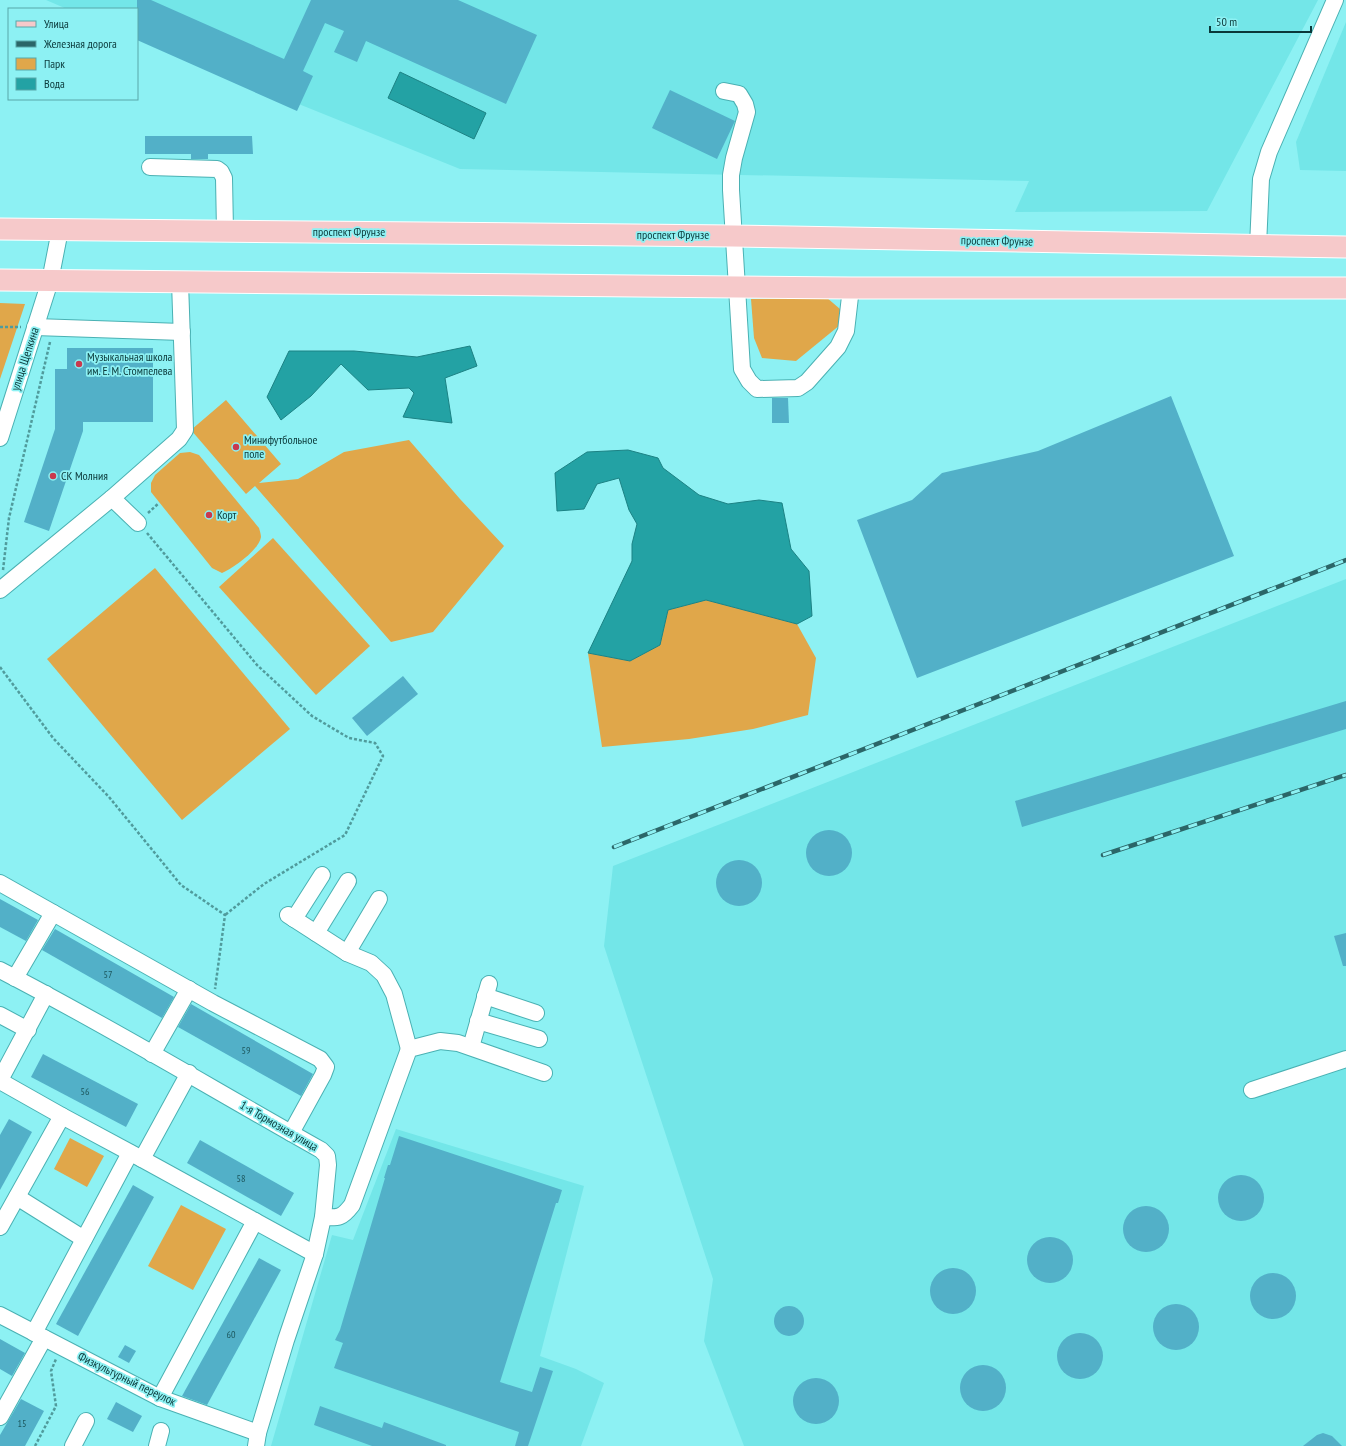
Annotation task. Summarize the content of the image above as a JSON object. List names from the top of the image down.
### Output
{
  "streets": {
    "main road": ["проспект Фрунзе"],
    "street": ["улица Щепкина", "1-я Тормозная улица", "Физкультурный переулок"]
  },
  "crossings": [
    ["проспект Фрунзе", "улица Щепкина"],
    ["1-я Тормозная улица", "Физкультурный переулок"]
  ],
  "places": [
    "Музыкальная школа им. Е. М. Стомпелева",
    "Минифутбольное поле",
    "СК Молния",
    "Корт"
  ],
  "house_numbers": [
    "57",
    "59",
    "56",
    "58",
    "60",
    "15"
  ],
  "legend": [
    "Улица",
    "Железная дорога",
    "Парк",
    "Вода"
  ],
  "scale_bar": "50 m"
}
